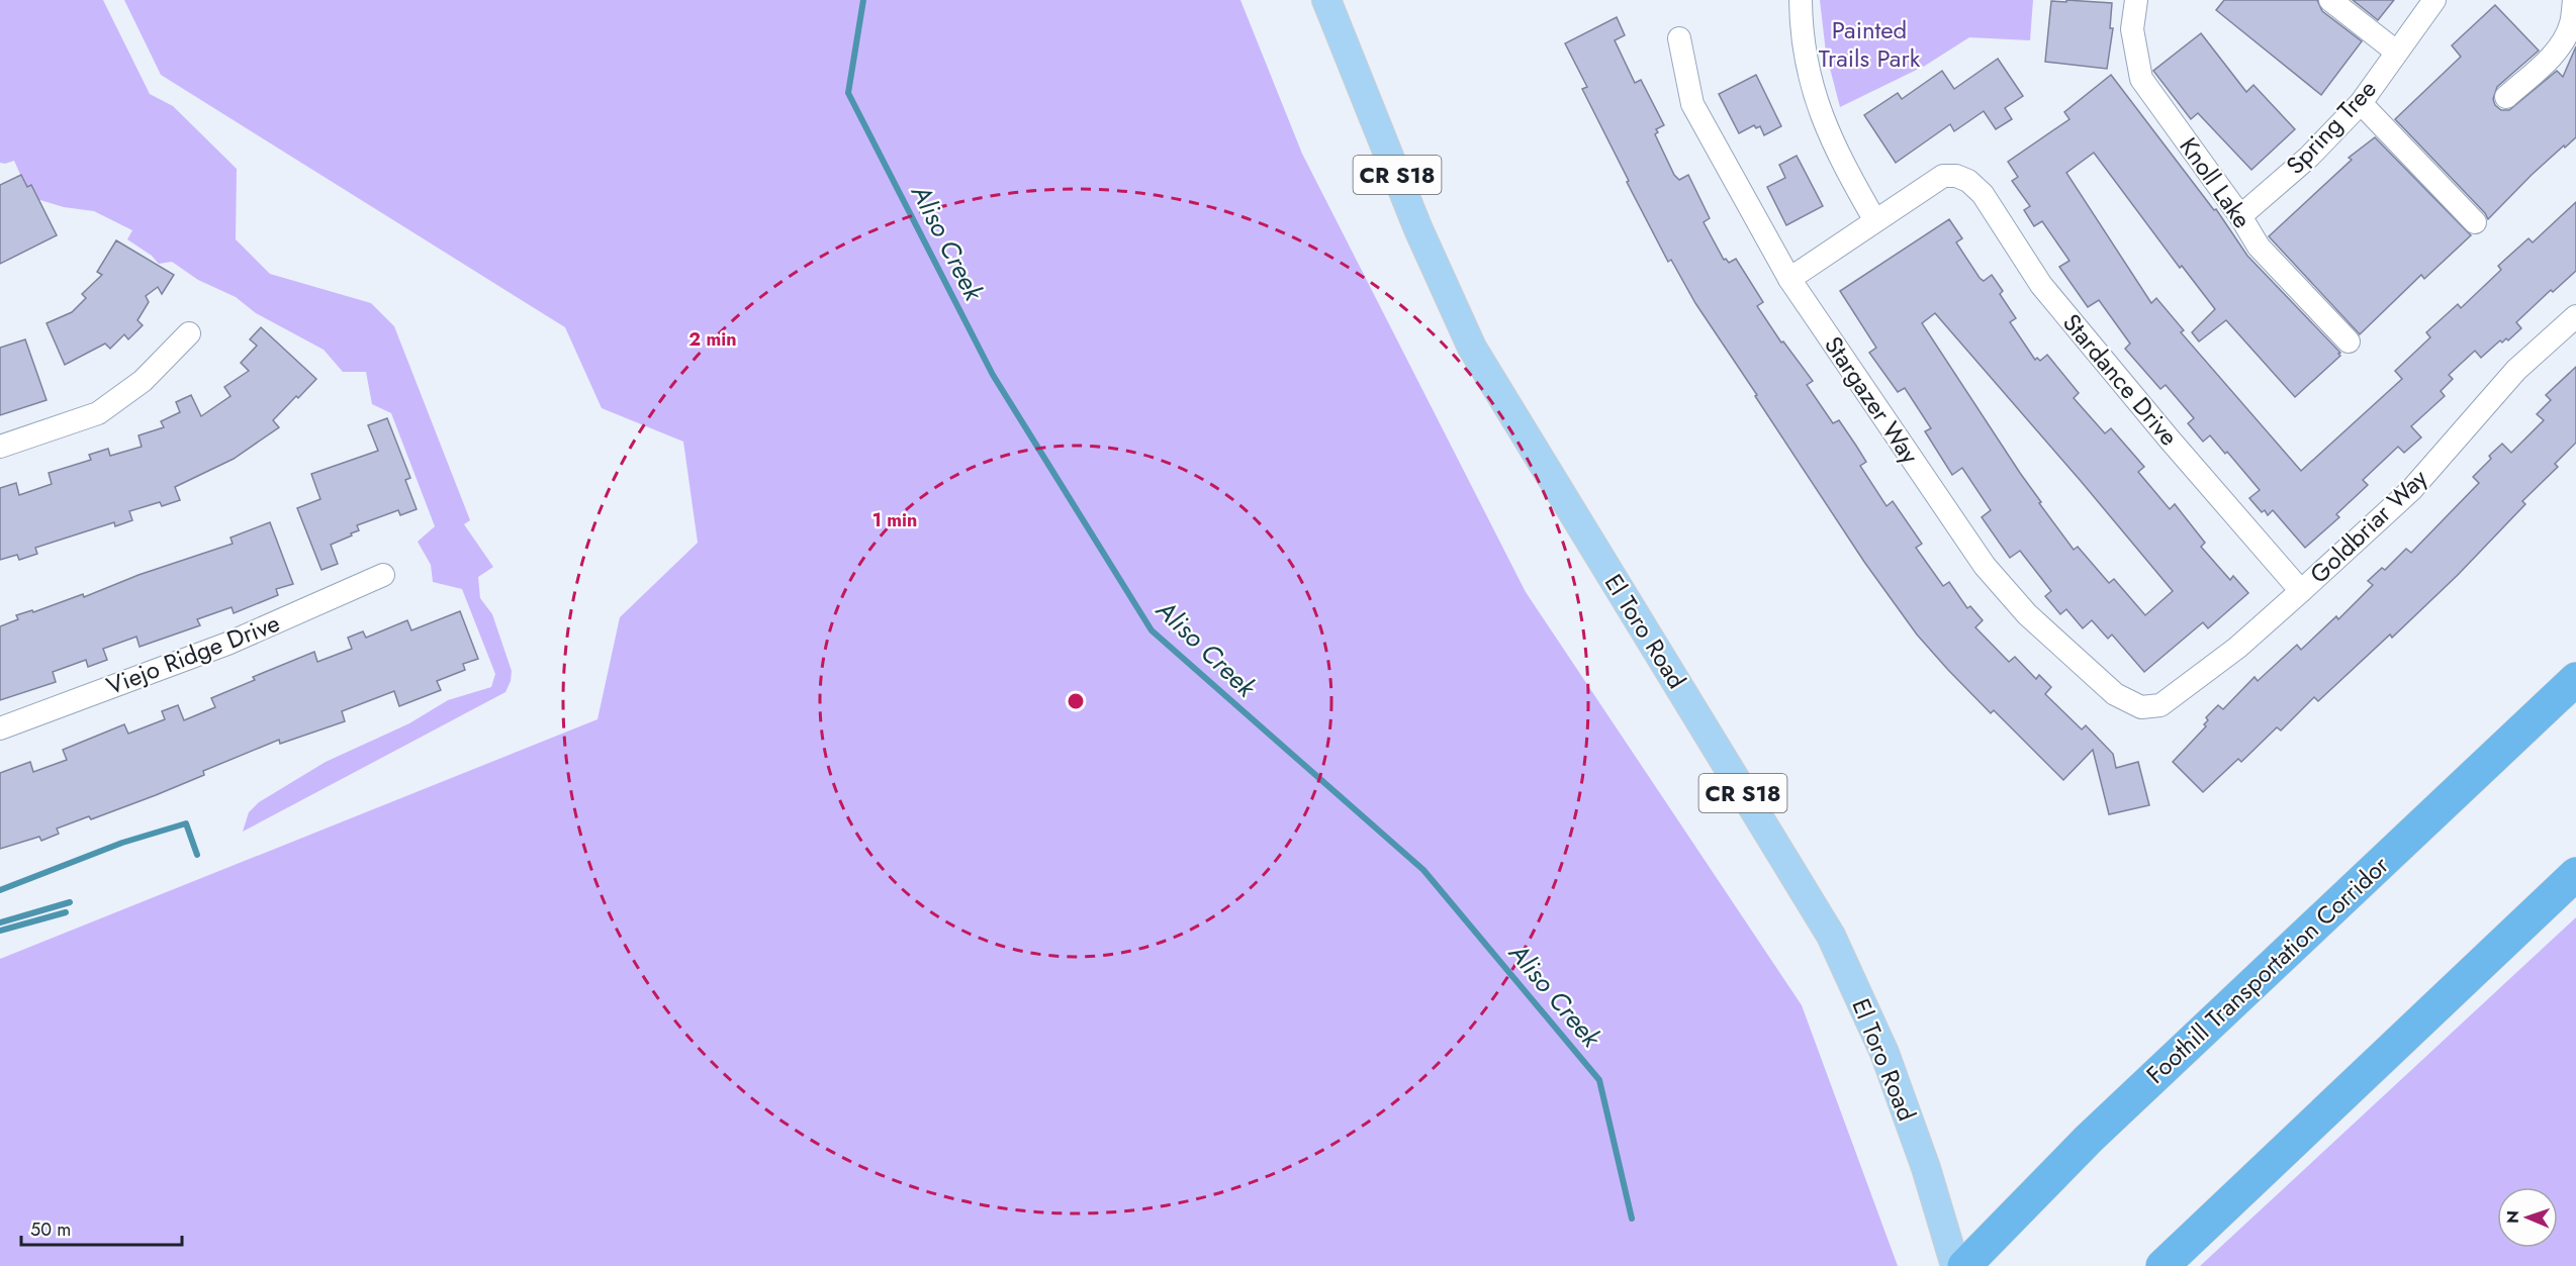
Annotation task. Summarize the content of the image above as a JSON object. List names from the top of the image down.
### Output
{
  "streets": {
    "highway": ["Foothill Transportation Corridor"],
    "main road": ["CR S18", "El Toro Road"],
    "street": [
      "Spring Tree",
      "Knoll Lake",
      "Stardance Drive",
      "Stargazer Way",
      "Goldbriar Way",
      "Viejo Ridge Drive"
    ]
  },
  "crossings": [
    ["Spring Tree", "Knoll Lake"],
    ["Stardance Drive", "Goldbriar Way"],
    ["Stargazer Way", "Goldbriar Way"]
  ],
  "water": ["Aliso Creek"],
  "parks": ["Painted Trails Park"],
  "scale_bar": "50 m",
  "north": "left",
  "rings": ["2 min", "1 min"]
}
